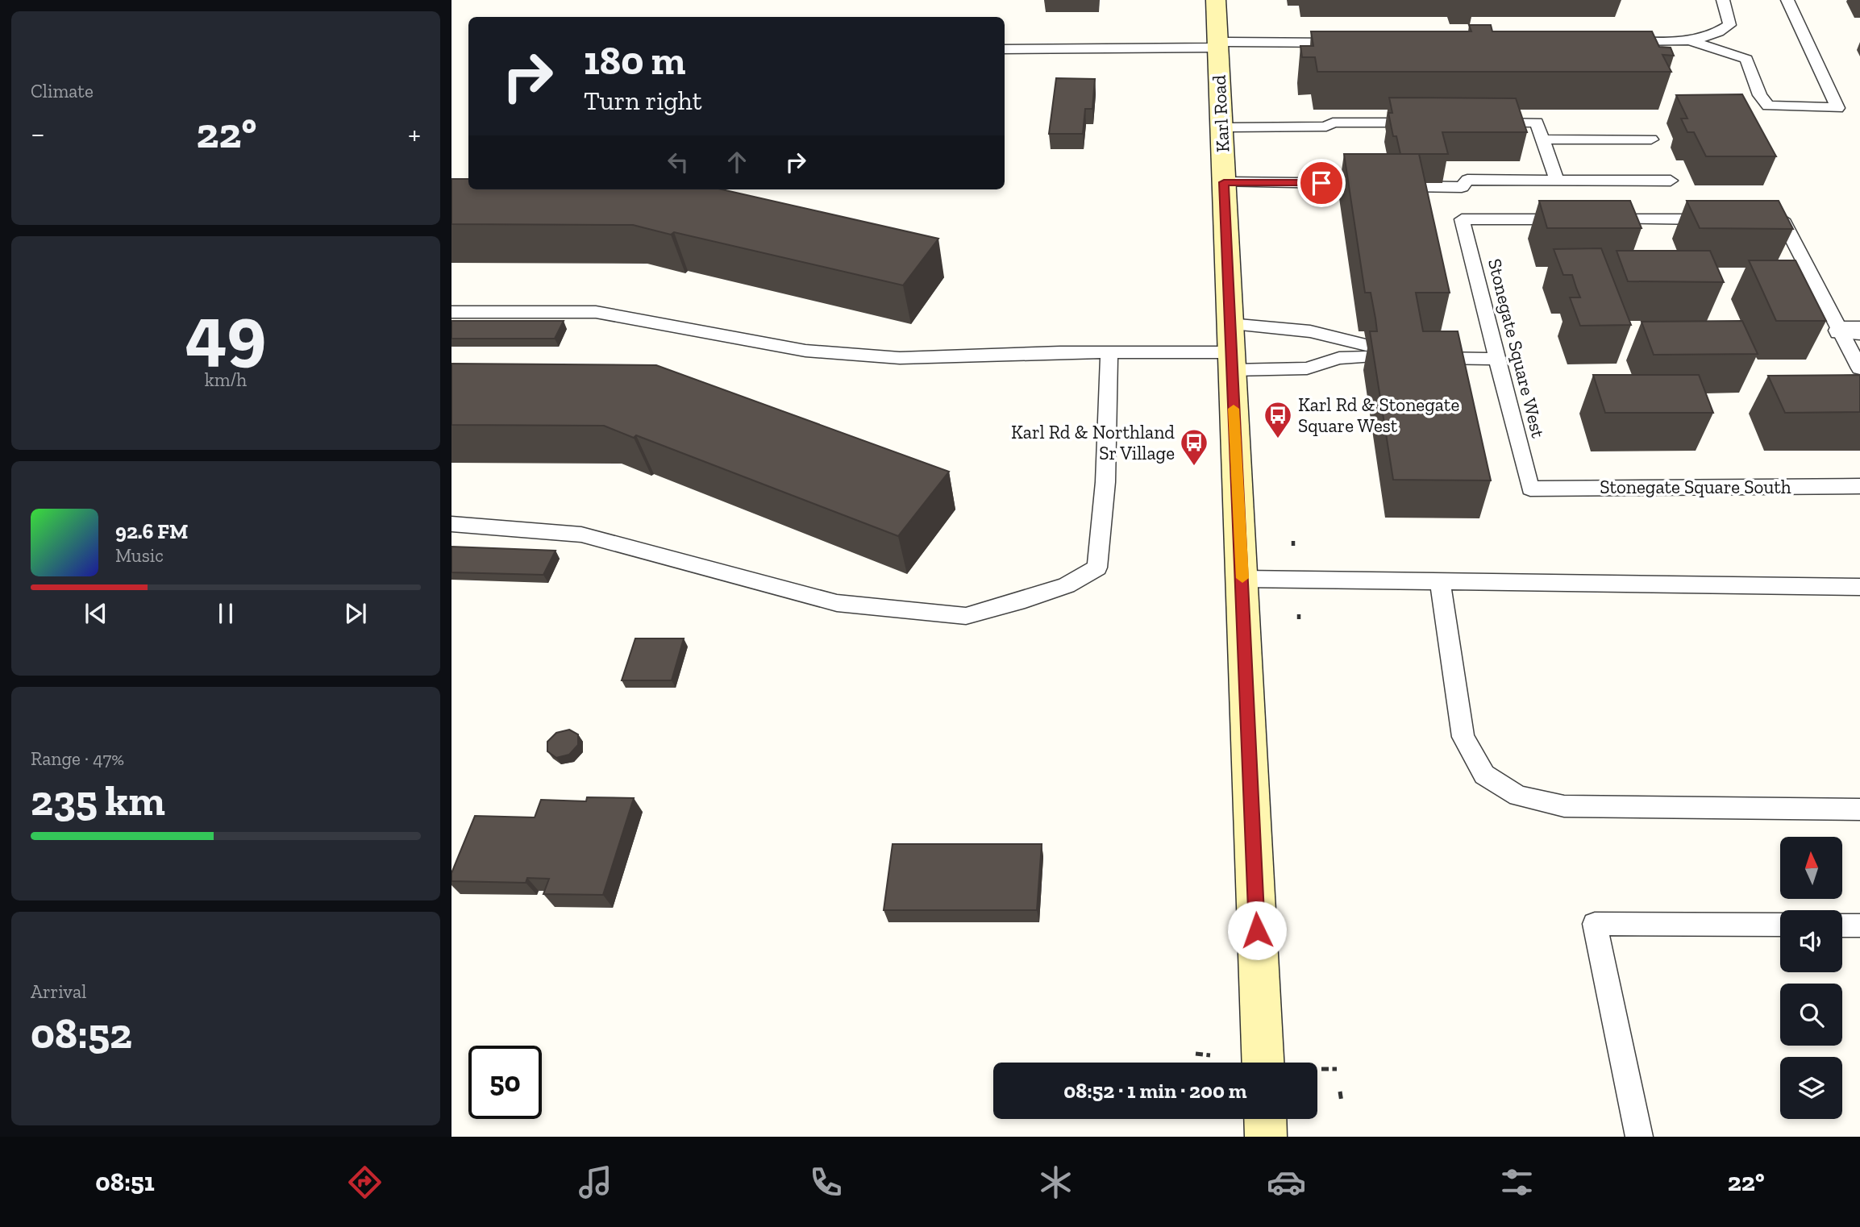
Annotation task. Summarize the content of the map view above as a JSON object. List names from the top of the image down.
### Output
{
  "streets": {
    "main road": ["Karl Road"],
    "lane": ["Stonegate Square West", "Stonegate Square South"]
  },
  "crossings": [
    ["Stonegate Square West", "Stonegate Square South"]
  ],
  "places": {
    "bus stop": ["Karl Rd & Stonegate Square West", "Karl Rd & Northland Sr Village"]
  },
  "north": "top",
  "page": {
    "tile": [
      "Climate",
      ["49", "km/h"],
      ["Range · 47%", "235 km"],
      ["Arrival", "08:52"]
    ],
    "turn": ["180 m", "Turn right"],
    "heat": ["−", "22°", "+"],
    "song": ["92.6 FM", "Music"],
    "limit": "50",
    "trip": "08:52 · 1 min · 200 m",
    "tabs": ["08:51", "22°"]
  }
}
